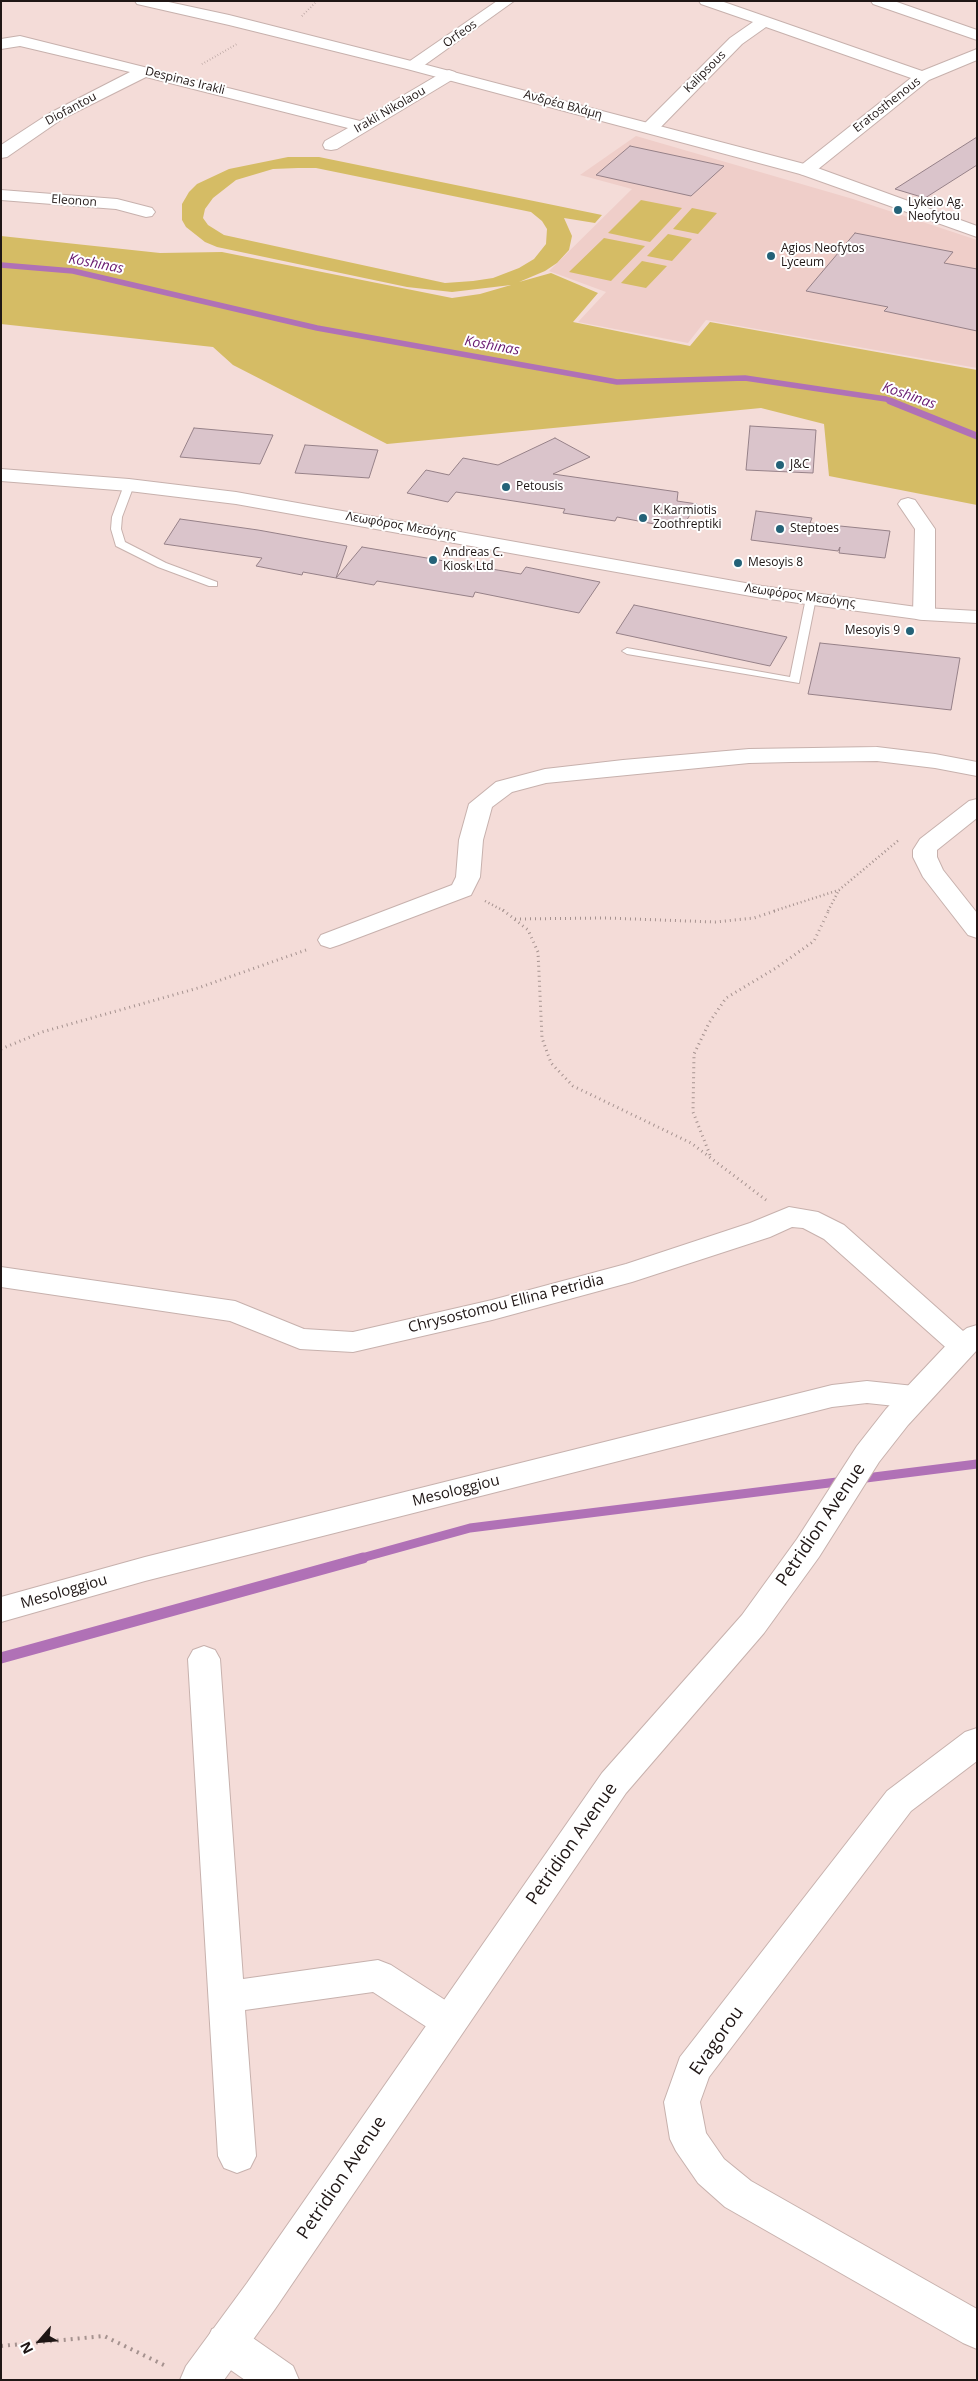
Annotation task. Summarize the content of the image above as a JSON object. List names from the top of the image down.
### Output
{
  "streets": {
    "street": [
      "Orfeos",
      "Kalipsous",
      "Despinas Irakli",
      "Ανδρέα Βλάμη",
      "Eratosthenous",
      "Diofantou",
      "Irakli Nikolaou",
      "Eleonon",
      "Λεωφόρος Μεσόγης",
      "Chrysostomou Ellina Petridia",
      "Mesologgiou",
      "Petridion Avenue",
      "Evagorou"
    ]
  },
  "crossings": [
    ["Orfeos", "Ανδρέα Βλάμη"],
    ["Kalipsous", "Ανδρέα Βλάμη"],
    ["Despinas Irakli", "Diofantou"],
    ["Despinas Irakli", "Irakli Nikolaou"],
    ["Ανδρέα Βλάμη", "Eratosthenous"],
    ["Ανδρέα Βλάμη", "Irakli Nikolaou"],
    ["Mesologgiou", "Petridion Avenue"]
  ],
  "water": ["Koshinas"],
  "places": [
    "Lykeio Ag. Neofytou",
    "Agios Neofytos Lyceum",
    "J&C",
    "Petousis",
    "K.Karmiotis Zoothreptiki",
    "Steptoes",
    "Andreas C. Kiosk Ltd",
    "Mesoyis 8",
    "Mesoyis 9"
  ],
  "north": "bottom left"
}
